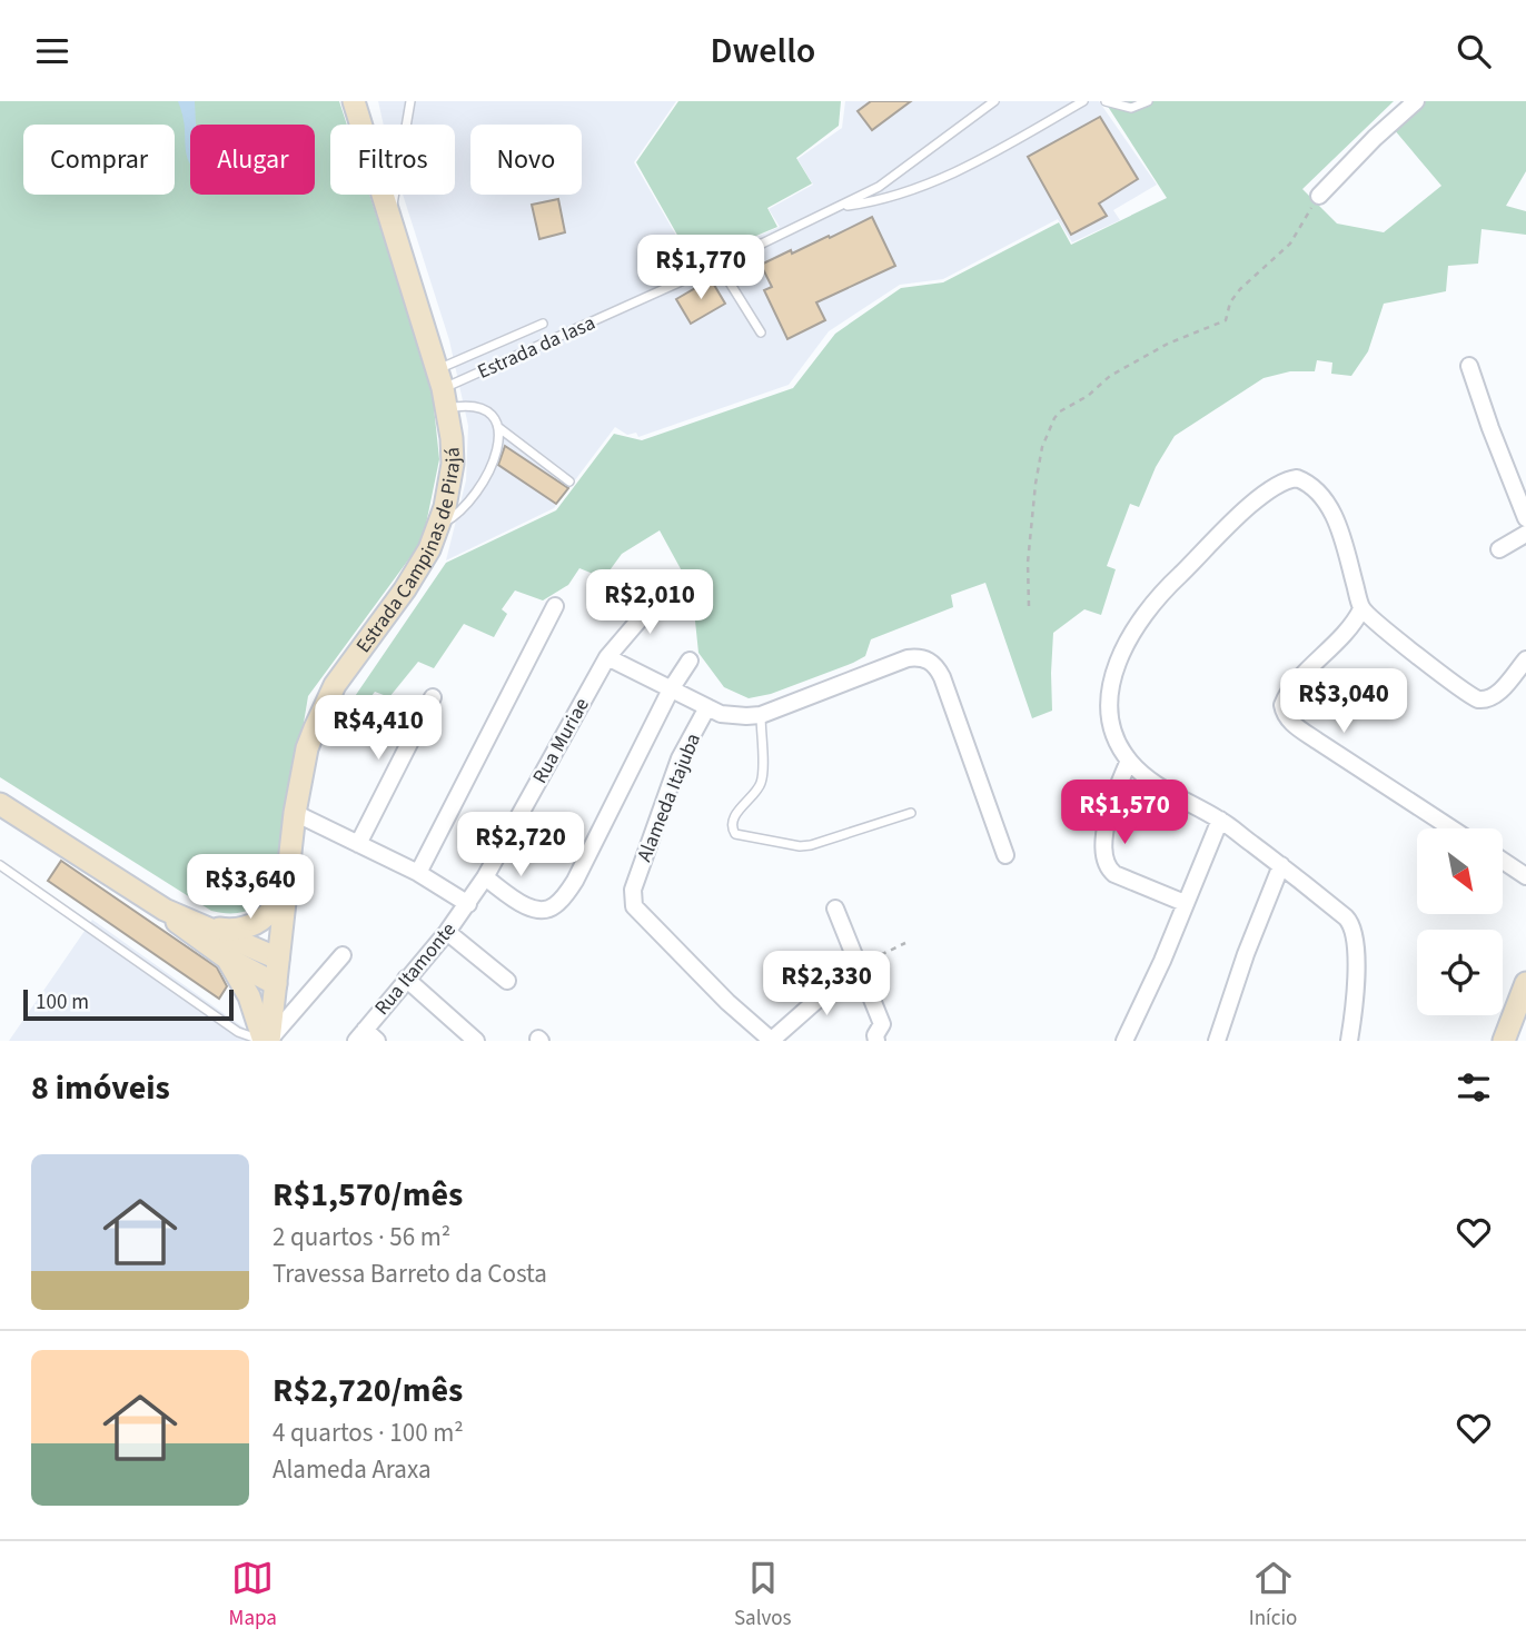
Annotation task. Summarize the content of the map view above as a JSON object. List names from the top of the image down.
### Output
{
  "streets": {
    "main road": ["Estrada Campinas de Pirajá"],
    "street": ["Rua Muriae", "Alameda Itajuba", "Rua Itamonte"],
    "lane": ["Estrada da Iasa"]
  },
  "crossings": [
    ["Estrada da Iasa", "Estrada Campinas de Pirajá"],
    ["Estrada Campinas de Pirajá", "Rua Itamonte"],
    ["Rua Muriae", "Rua Itamonte"]
  ],
  "scale_bar": "100 m",
  "north": "bottom right",
  "page": {
    "header": "Dwello",
    "chip": [
      "Comprar",
      "Alugar",
      "Filtros",
      "Novo"
    ],
    "price": [
      "R$1,770",
      "R$2,010",
      "R$3,040",
      "R$4,410",
      "R$1,570",
      "R$2,720",
      "R$3,640",
      "R$2,330"
    ],
    "scale": "100 m",
    "heading": "8 imóveis",
    "list": [
      {
        "name": "R$1,570/mês",
        "note": "2 quartos · 56 m² · Travessa Barreto da Costa"
      },
      {
        "name": "R$2,720/mês",
        "note": "4 quartos · 100 m² · Alameda Araxa"
      }
    ],
    "tabs": ["Mapa", "Salvos", "Início"]
  }
}
